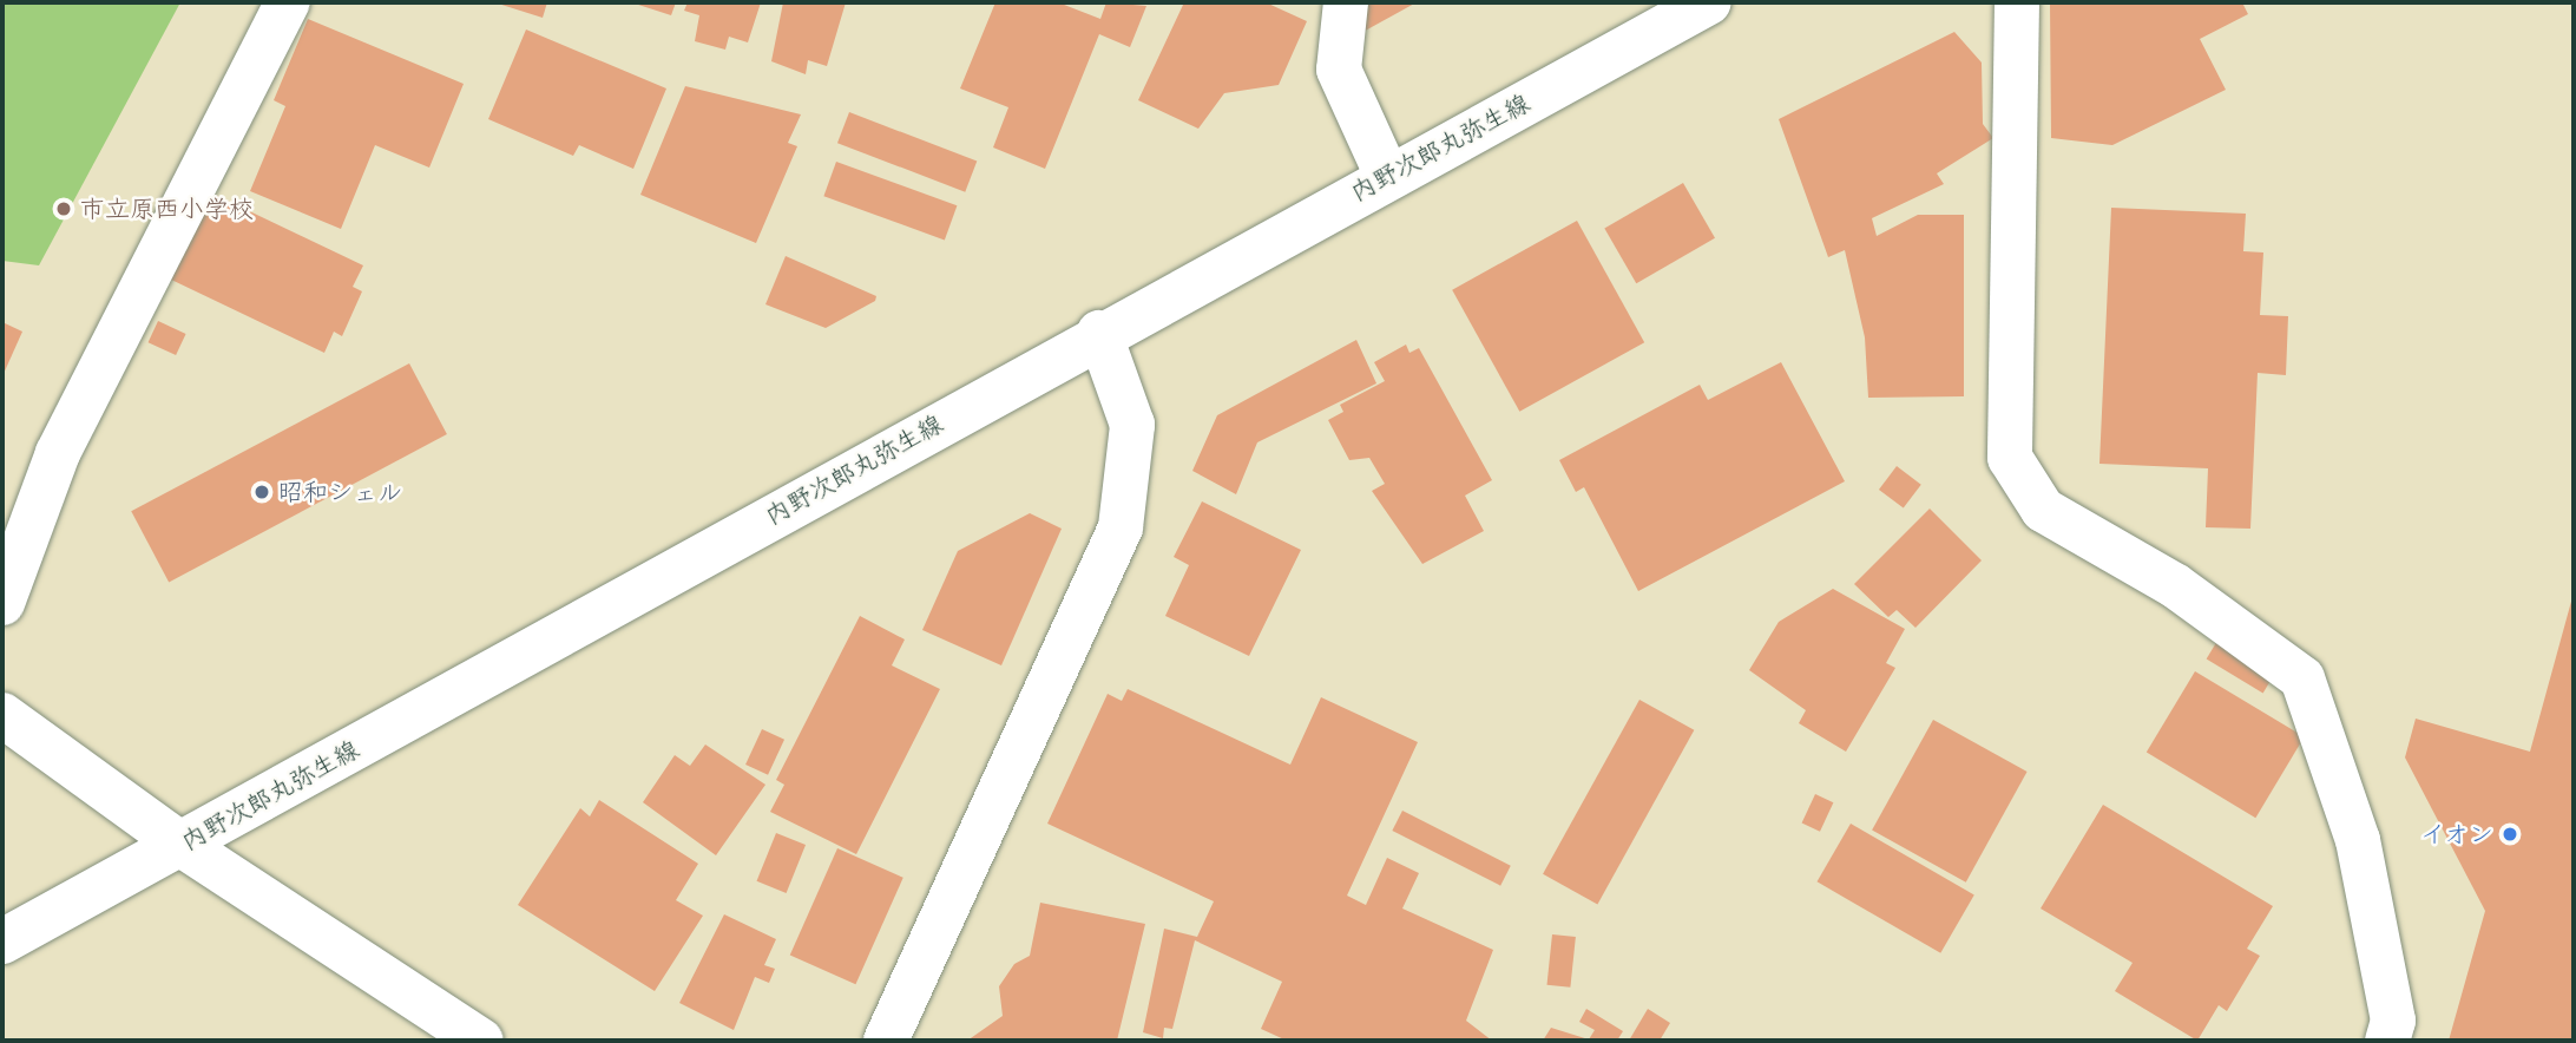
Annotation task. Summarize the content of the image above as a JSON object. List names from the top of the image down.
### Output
{
  "streets": {
    "street": ["内野次郎丸弥生線"]
  },
  "places": ["市立原西小学校", "昭和シェル", "イオン"]
}
